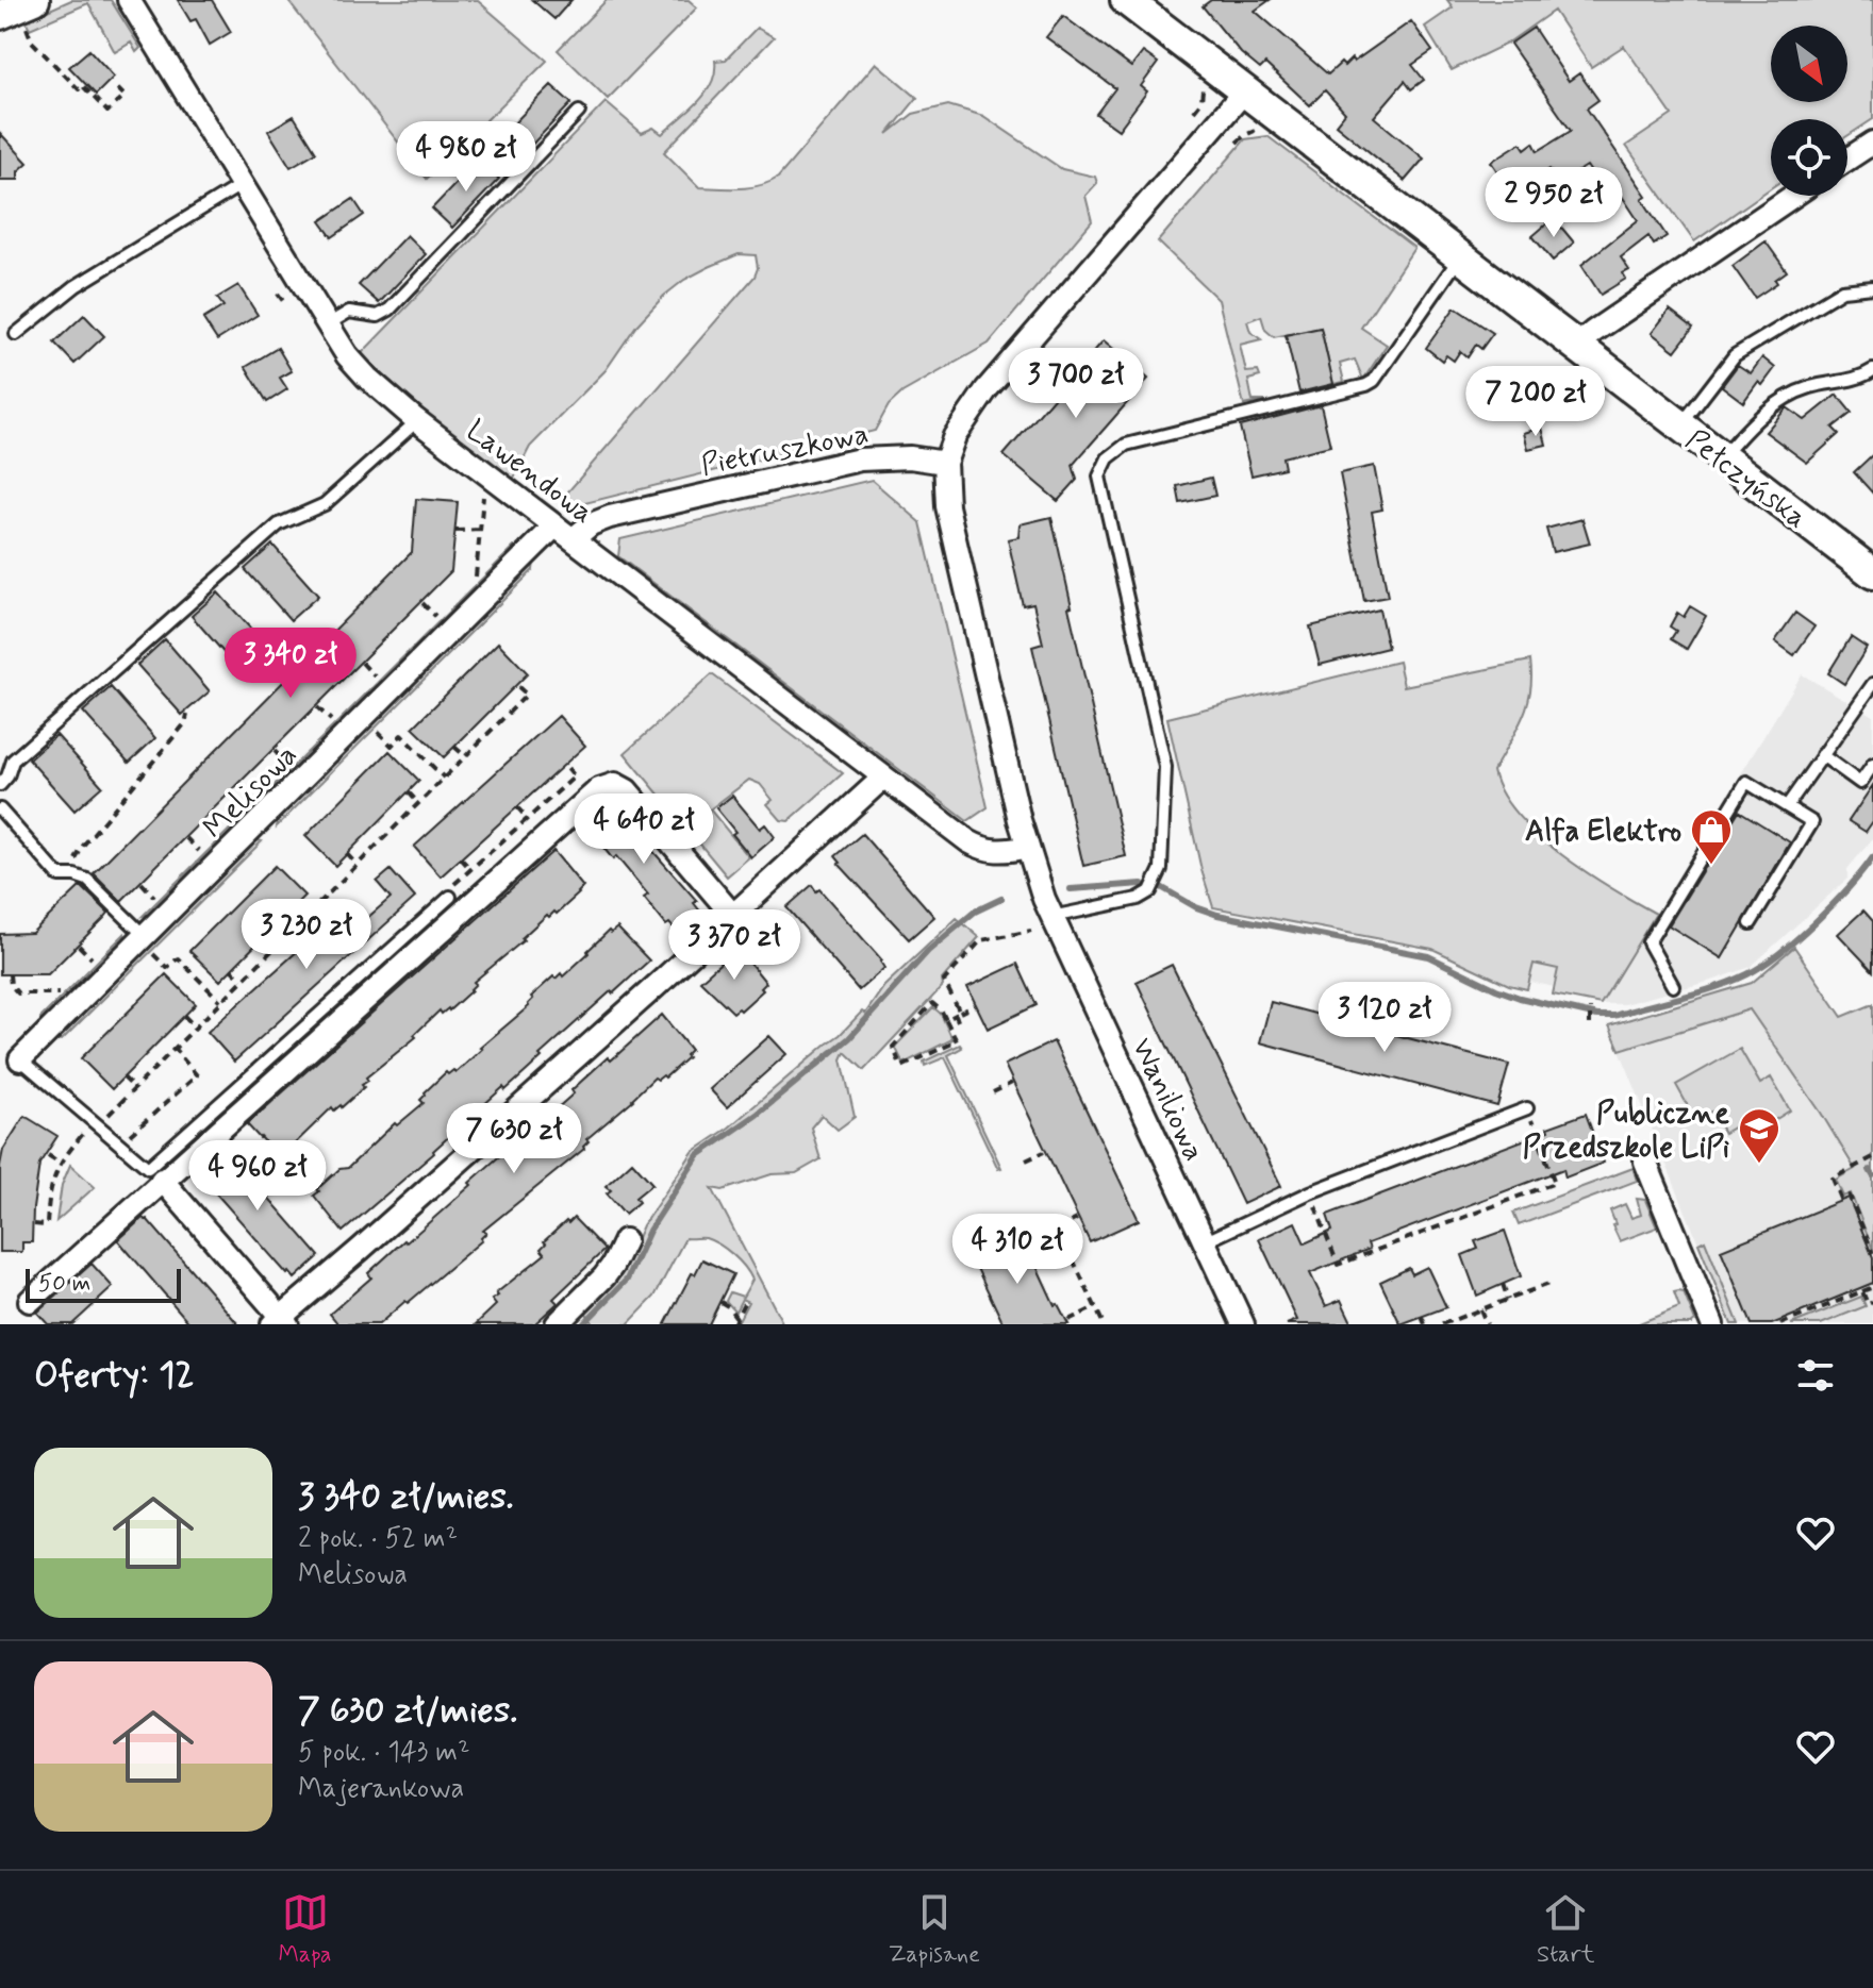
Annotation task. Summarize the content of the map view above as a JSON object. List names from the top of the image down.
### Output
{
  "streets": {
    "main road": ["Pełczyńska"],
    "street": [
      "Pietruszkowa",
      "Lawendowa",
      "Melisowa",
      "Waniliowa"
    ]
  },
  "crossings": [
    ["Pietruszkowa", "Lawendowa"],
    ["Pietruszkowa", "Melisowa"],
    ["Pietruszkowa", "Waniliowa"],
    ["Lawendowa", "Melisowa"],
    ["Lawendowa", "Waniliowa"]
  ],
  "places": {
    "shop": ["Alfa Elektro"],
    "school or university": ["Publiczne Przedszkole LiPi"]
  },
  "scale_bar": "50 m",
  "north": "bottom right",
  "page": {
    "price": [
      "4 980 zł",
      "2 950 zł",
      "3 700 zł",
      "7 200 zł",
      "3 340 zł",
      "4 640 zł",
      "3 230 zł",
      "3 370 zł",
      "3 120 zł",
      "7 630 zł",
      "4 960 zł",
      "4 310 zł"
    ],
    "scale": "50 m",
    "heading": "Oferty: 12",
    "list": [
      {
        "name": "3 340 zł/mies.",
        "note": "2 pok. · 52 m² · Melisowa"
      },
      {
        "name": "7 630 zł/mies.",
        "note": "5 pok. · 143 m² · Majerankowa"
      }
    ],
    "tabs": ["Mapa", "Zapisane", "Start"]
  }
}
